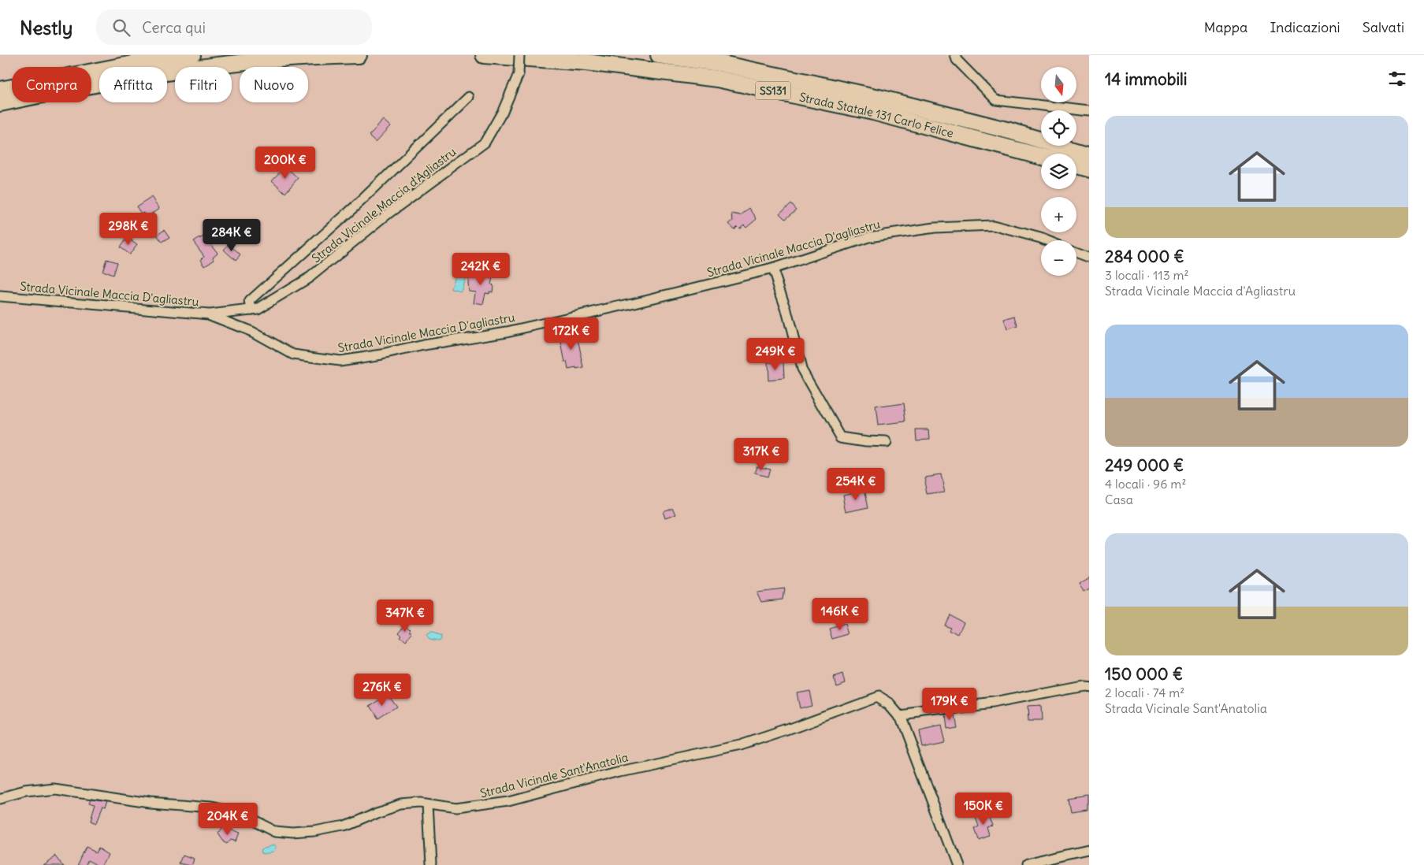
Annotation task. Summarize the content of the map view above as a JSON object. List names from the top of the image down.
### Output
{
  "streets": {
    "highway": ["SS131", "Strada Statale 131 Carlo Felice"],
    "street": ["Strada Vicinale Maccia d'Agliastru", "Strada Vicinale Maccia D'agliastru", "Strada Vicinale Sant'Anatolia"]
  },
  "crossings": [
    ["Strada Vicinale Maccia d'Agliastru", "Strada Vicinale Maccia D'agliastru"]
  ],
  "north": "bottom",
  "page": {
    "header": "Nestly",
    "search": "Cerca qui",
    "nav": ["Mappa", "Indicazioni", "Salvati"],
    "heading": "14 immobili",
    "map_buttons": ["+", "−"],
    "chip": [
      "Compra",
      "Affitta",
      "Filtri",
      "Nuovo"
    ],
    "list": [
      {
        "name": "284 000 €",
        "note": "3 locali · 113 m² · Strada Vicinale Maccia d'Agliastru"
      },
      {
        "name": "249 000 €",
        "note": "4 locali · 96 m² · Casa"
      },
      {
        "name": "150 000 €",
        "note": "2 locali · 74 m² · Strada Vicinale Sant'Anatolia"
      }
    ],
    "price": [
      "200K €",
      "298K €",
      "284K €",
      "242K €",
      "172K €",
      "249K €",
      "317K €",
      "254K €",
      "146K €",
      "347K €",
      "276K €",
      "179K €",
      "150K €",
      "204K €"
    ]
  }
}
